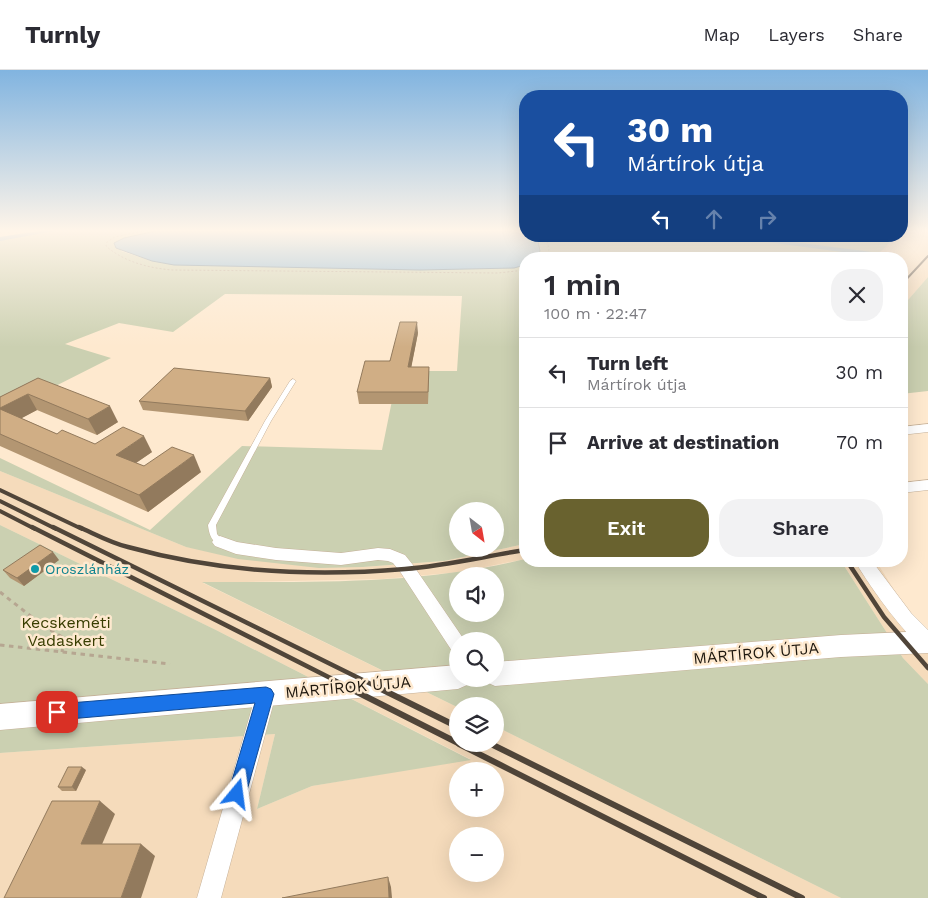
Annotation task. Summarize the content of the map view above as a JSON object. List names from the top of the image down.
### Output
{
  "streets": {
    "street": ["MÁRTÍROK ÚTJA"]
  },
  "parks": ["Kecskeméti Vadaskert"],
  "places": ["Oroszlánház"],
  "north": "bottom right",
  "page": {
    "header": "Turnly",
    "nav": ["Map", "Layers", "Share"],
    "turn": ["30 m", "Mártírok útja"],
    "heading": ["1 min", "100 m · 22:47"],
    "list": [
      {
        "name": "Turn left",
        "note": "Mártírok útja",
        "value": "30 m"
      },
      {
        "name": "Arrive at destination",
        "value": "70 m"
      }
    ],
    "buttons": ["Exit", "Share"],
    "map_buttons": ["+", "−"]
  }
}
